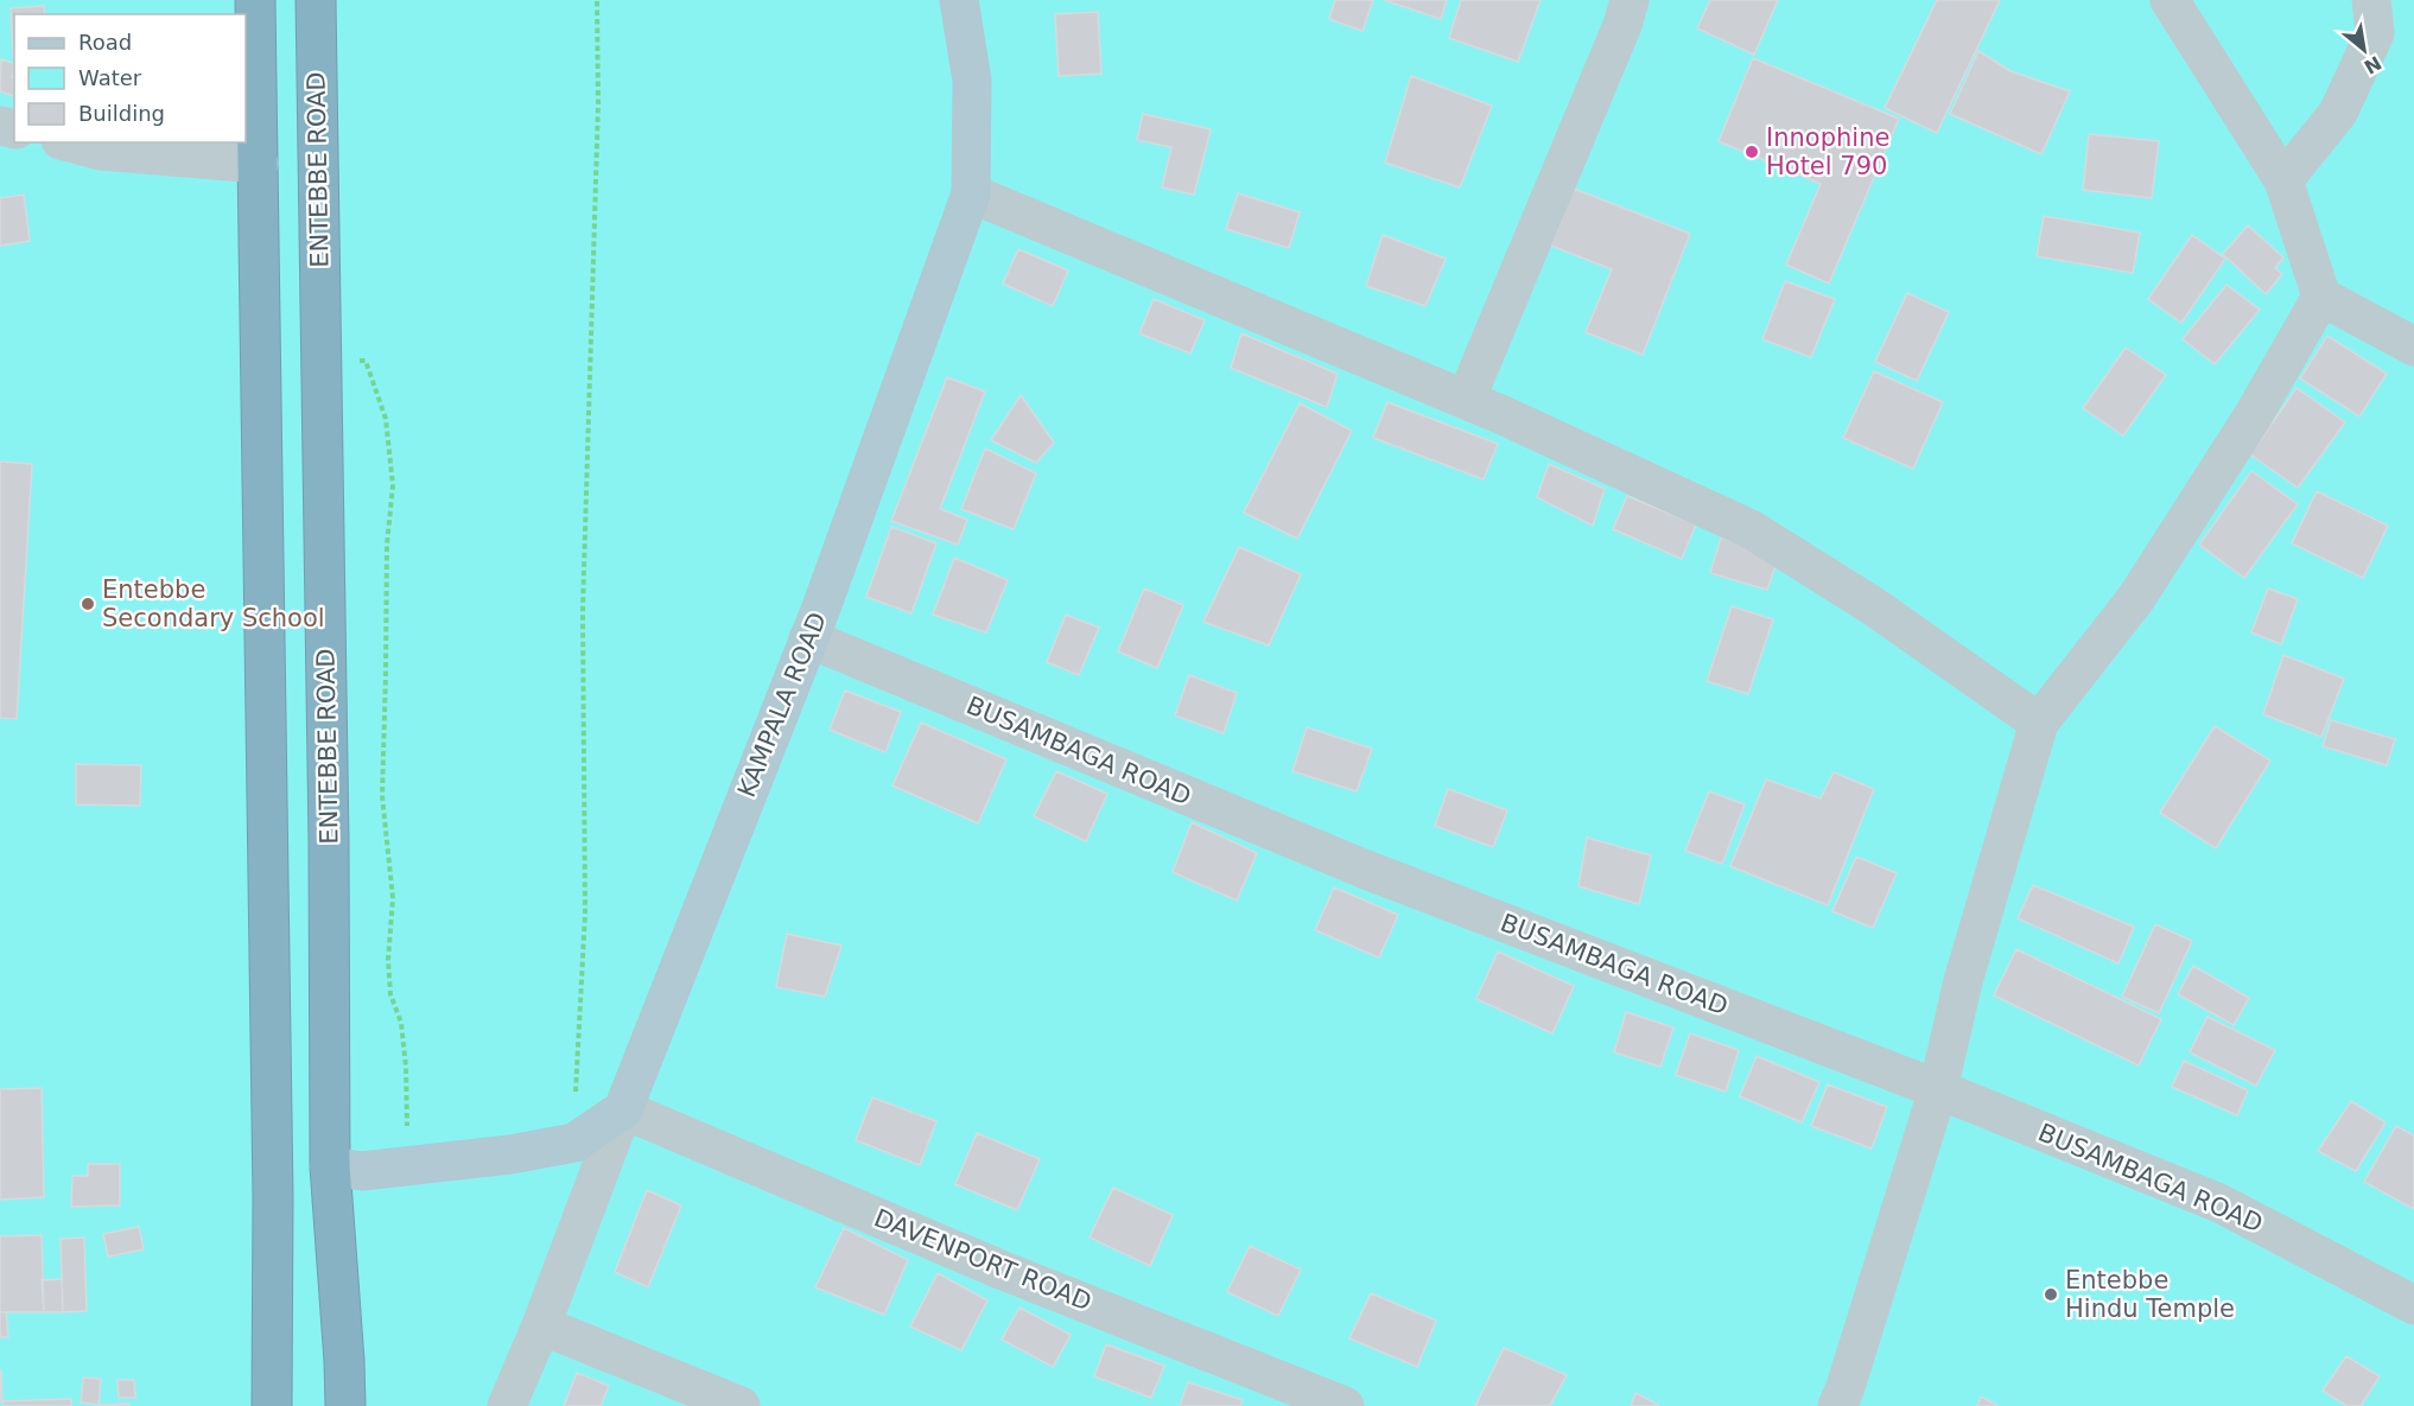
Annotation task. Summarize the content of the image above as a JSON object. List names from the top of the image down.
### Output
{
  "streets": {
    "highway": ["ENTEBBE ROAD"],
    "main road": ["KAMPALA ROAD"],
    "street": ["BUSAMBAGA ROAD", "DAVENPORT ROAD"]
  },
  "crossings": [
    ["KAMPALA ROAD", "BUSAMBAGA ROAD"],
    ["KAMPALA ROAD", "DAVENPORT ROAD"]
  ],
  "places": ["Innophine Hotel 790", "Entebbe Secondary School", "Entebbe Hindu Temple"],
  "legend": ["Road", "Water", "Building"],
  "north": "bottom right"
}
